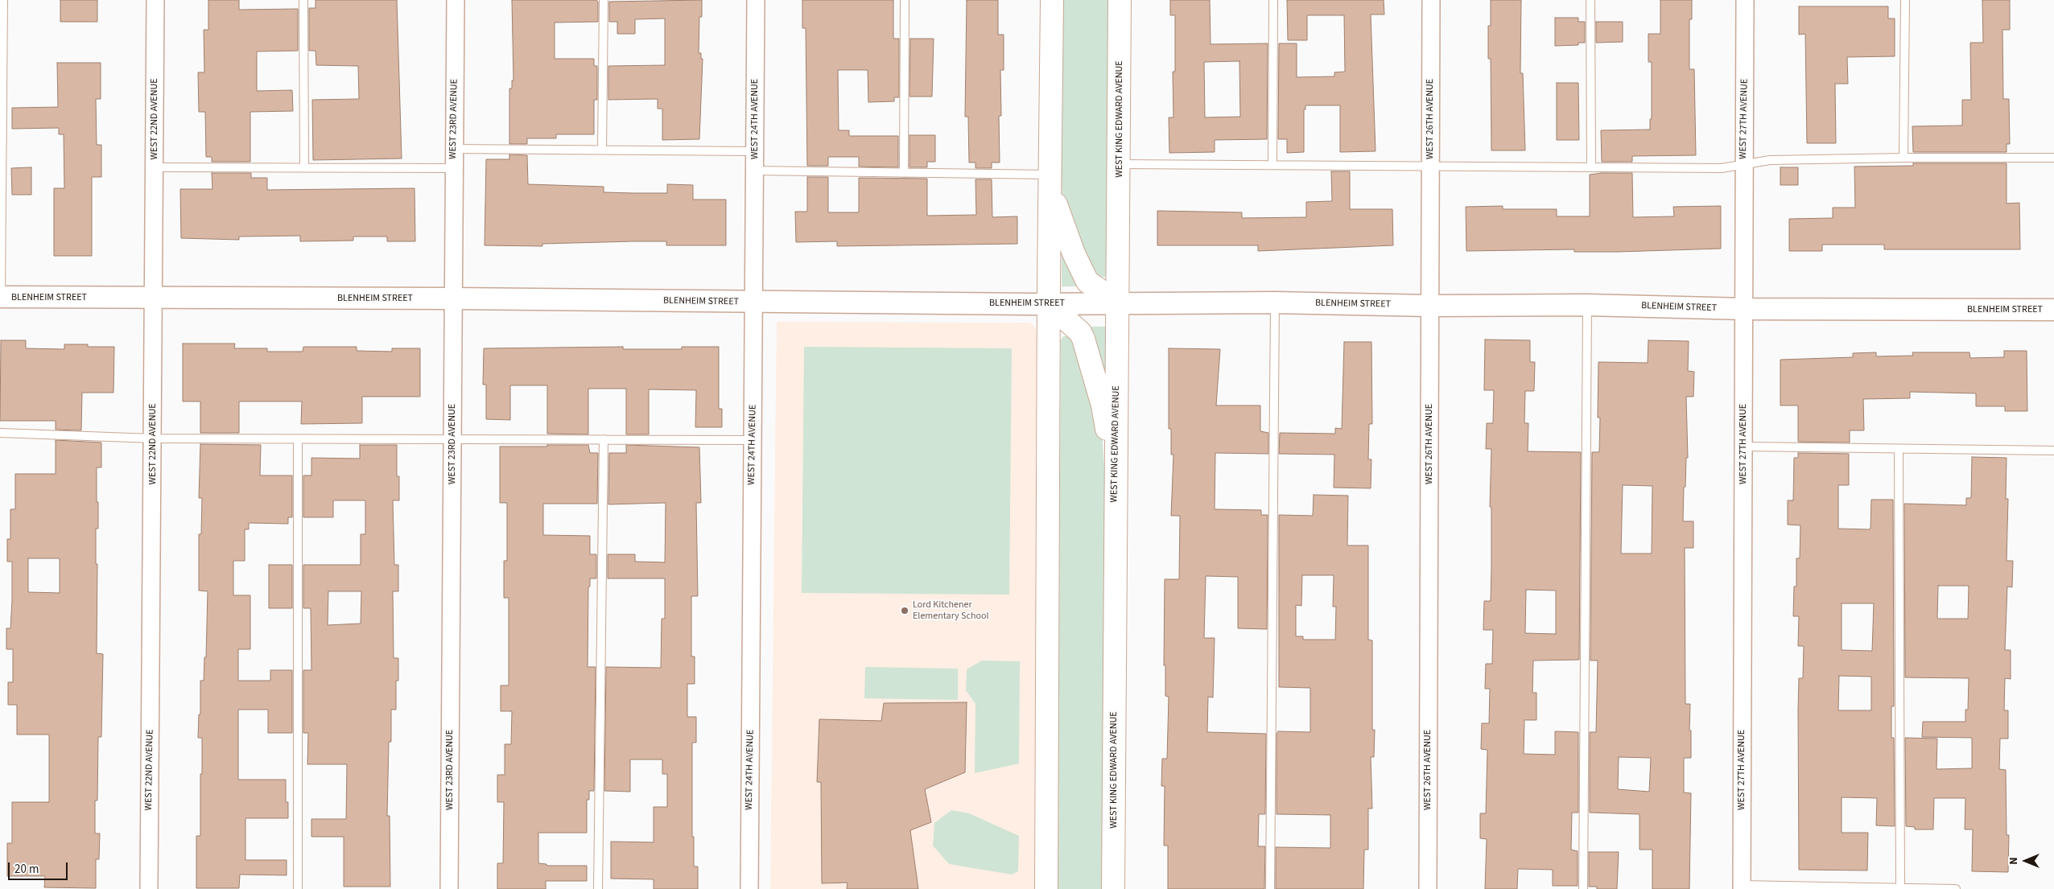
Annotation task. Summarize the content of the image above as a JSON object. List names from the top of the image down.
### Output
{
  "streets": {
    "main road": ["WEST KING EDWARD AVENUE"],
    "street": [
      "WEST 22ND AVENUE",
      "WEST 23RD AVENUE",
      "WEST 24TH AVENUE",
      "WEST 26TH AVENUE",
      "WEST 27TH AVENUE",
      "BLENHEIM STREET"
    ]
  },
  "crossings": [
    ["WEST 22ND AVENUE", "BLENHEIM STREET"],
    ["WEST 23RD AVENUE", "BLENHEIM STREET"],
    ["WEST 24TH AVENUE", "BLENHEIM STREET"],
    ["WEST KING EDWARD AVENUE", "BLENHEIM STREET"],
    ["WEST 26TH AVENUE", "BLENHEIM STREET"],
    ["WEST 27TH AVENUE", "BLENHEIM STREET"]
  ],
  "places": ["Lord Kitchener Elementary School"],
  "scale_bar": "20 m",
  "north": "left"
}
